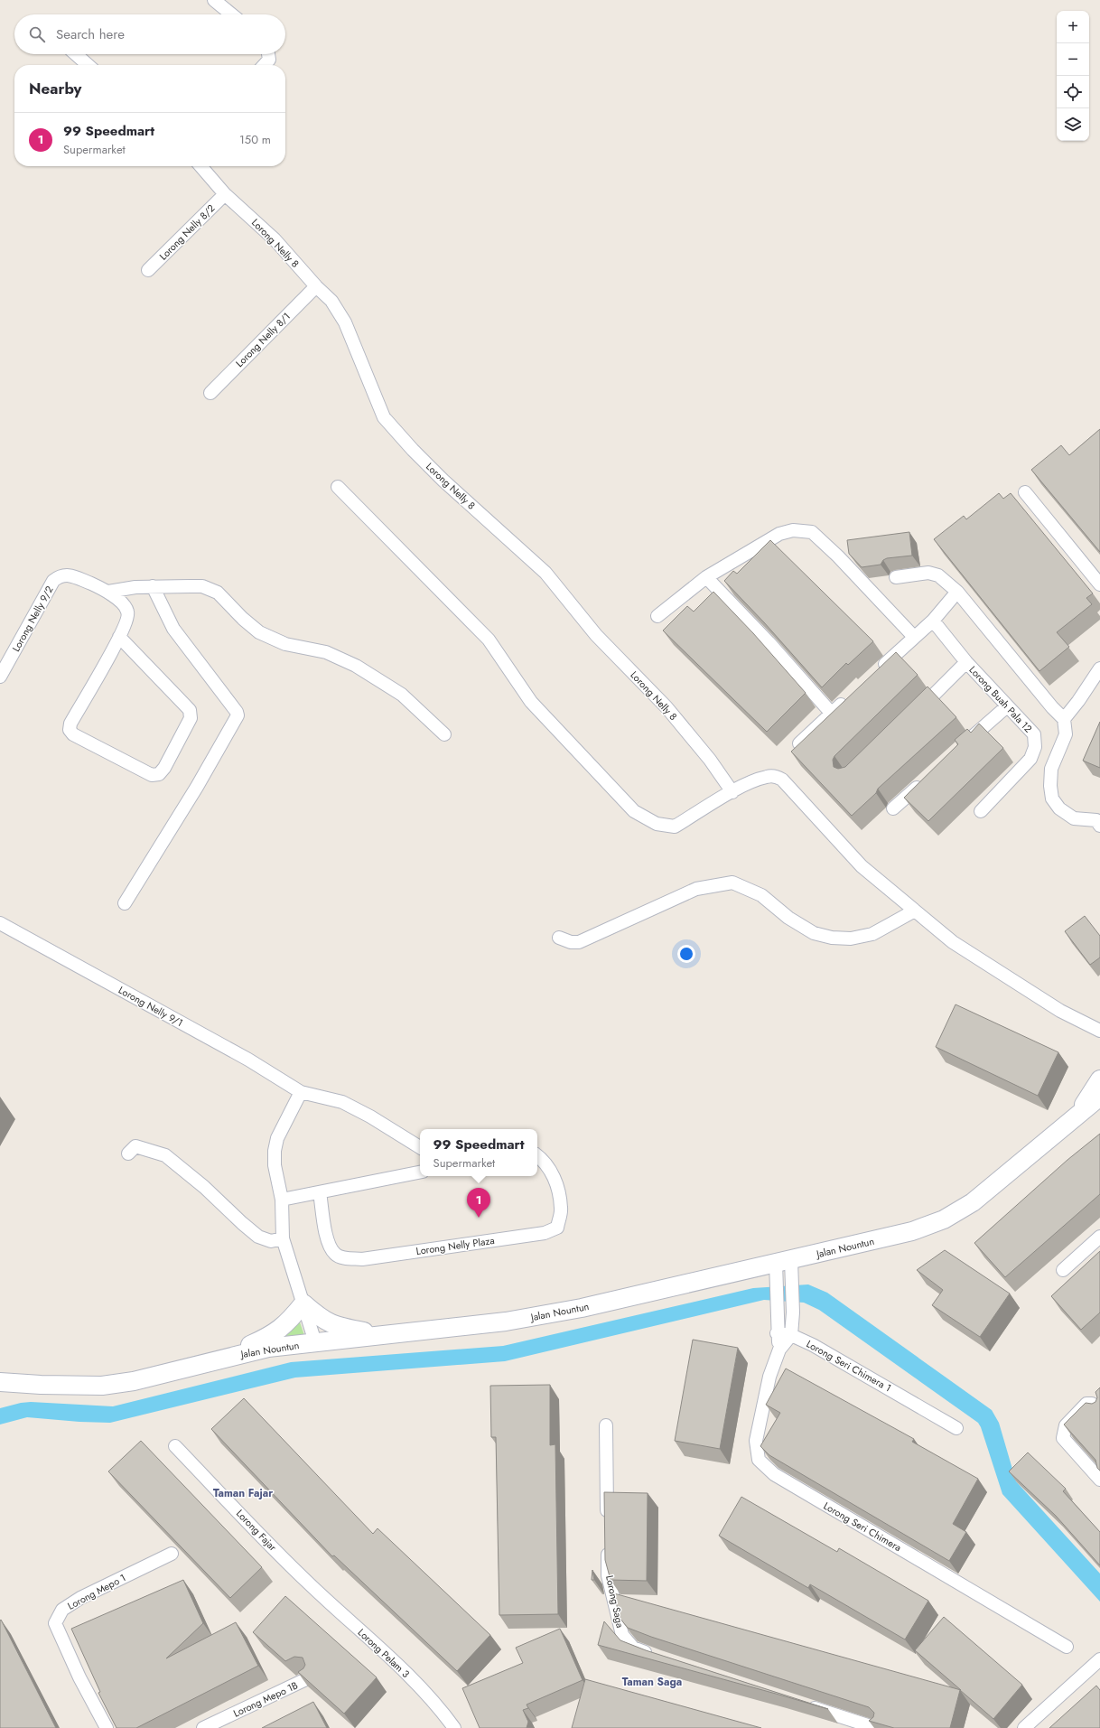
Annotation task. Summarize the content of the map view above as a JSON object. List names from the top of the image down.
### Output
{
  "streets": {
    "street": [
      "Lorong Nelly 8/2",
      "Lorong Nelly 8",
      "Lorong Nelly 8/1",
      "Lorong Nelly 9/2",
      "Lorong Buah Pala 12",
      "Lorong Nelly 9/1",
      "Lorong Nelly Plaza",
      "Jalan Nountun",
      "Lorong Seri Chimera 1",
      "Lorong Seri Chimera",
      "Lorong Fajar",
      "Lorong Mepo 1",
      "Lorong Saga",
      "Lorong Pelam 3",
      "Lorong Mepo 1B"
    ]
  },
  "crossings": [
    ["Lorong Nelly 8/2", "Lorong Nelly 8"],
    ["Lorong Nelly 8", "Lorong Nelly 8/1"],
    ["Lorong Fajar", "Lorong Pelam 3"]
  ],
  "districts": ["Taman Fajar", "Taman Saga"],
  "page": {
    "map_buttons": ["+", "−"],
    "search": "Search here",
    "heading": "Nearby",
    "list": [
      {
        "mark": "1",
        "name": "99 Speedmart",
        "note": "Supermarket",
        "value": "150 m"
      }
    ],
    "popup": ["99 Speedmart", "Supermarket"],
    "pins": "1"
  }
}
